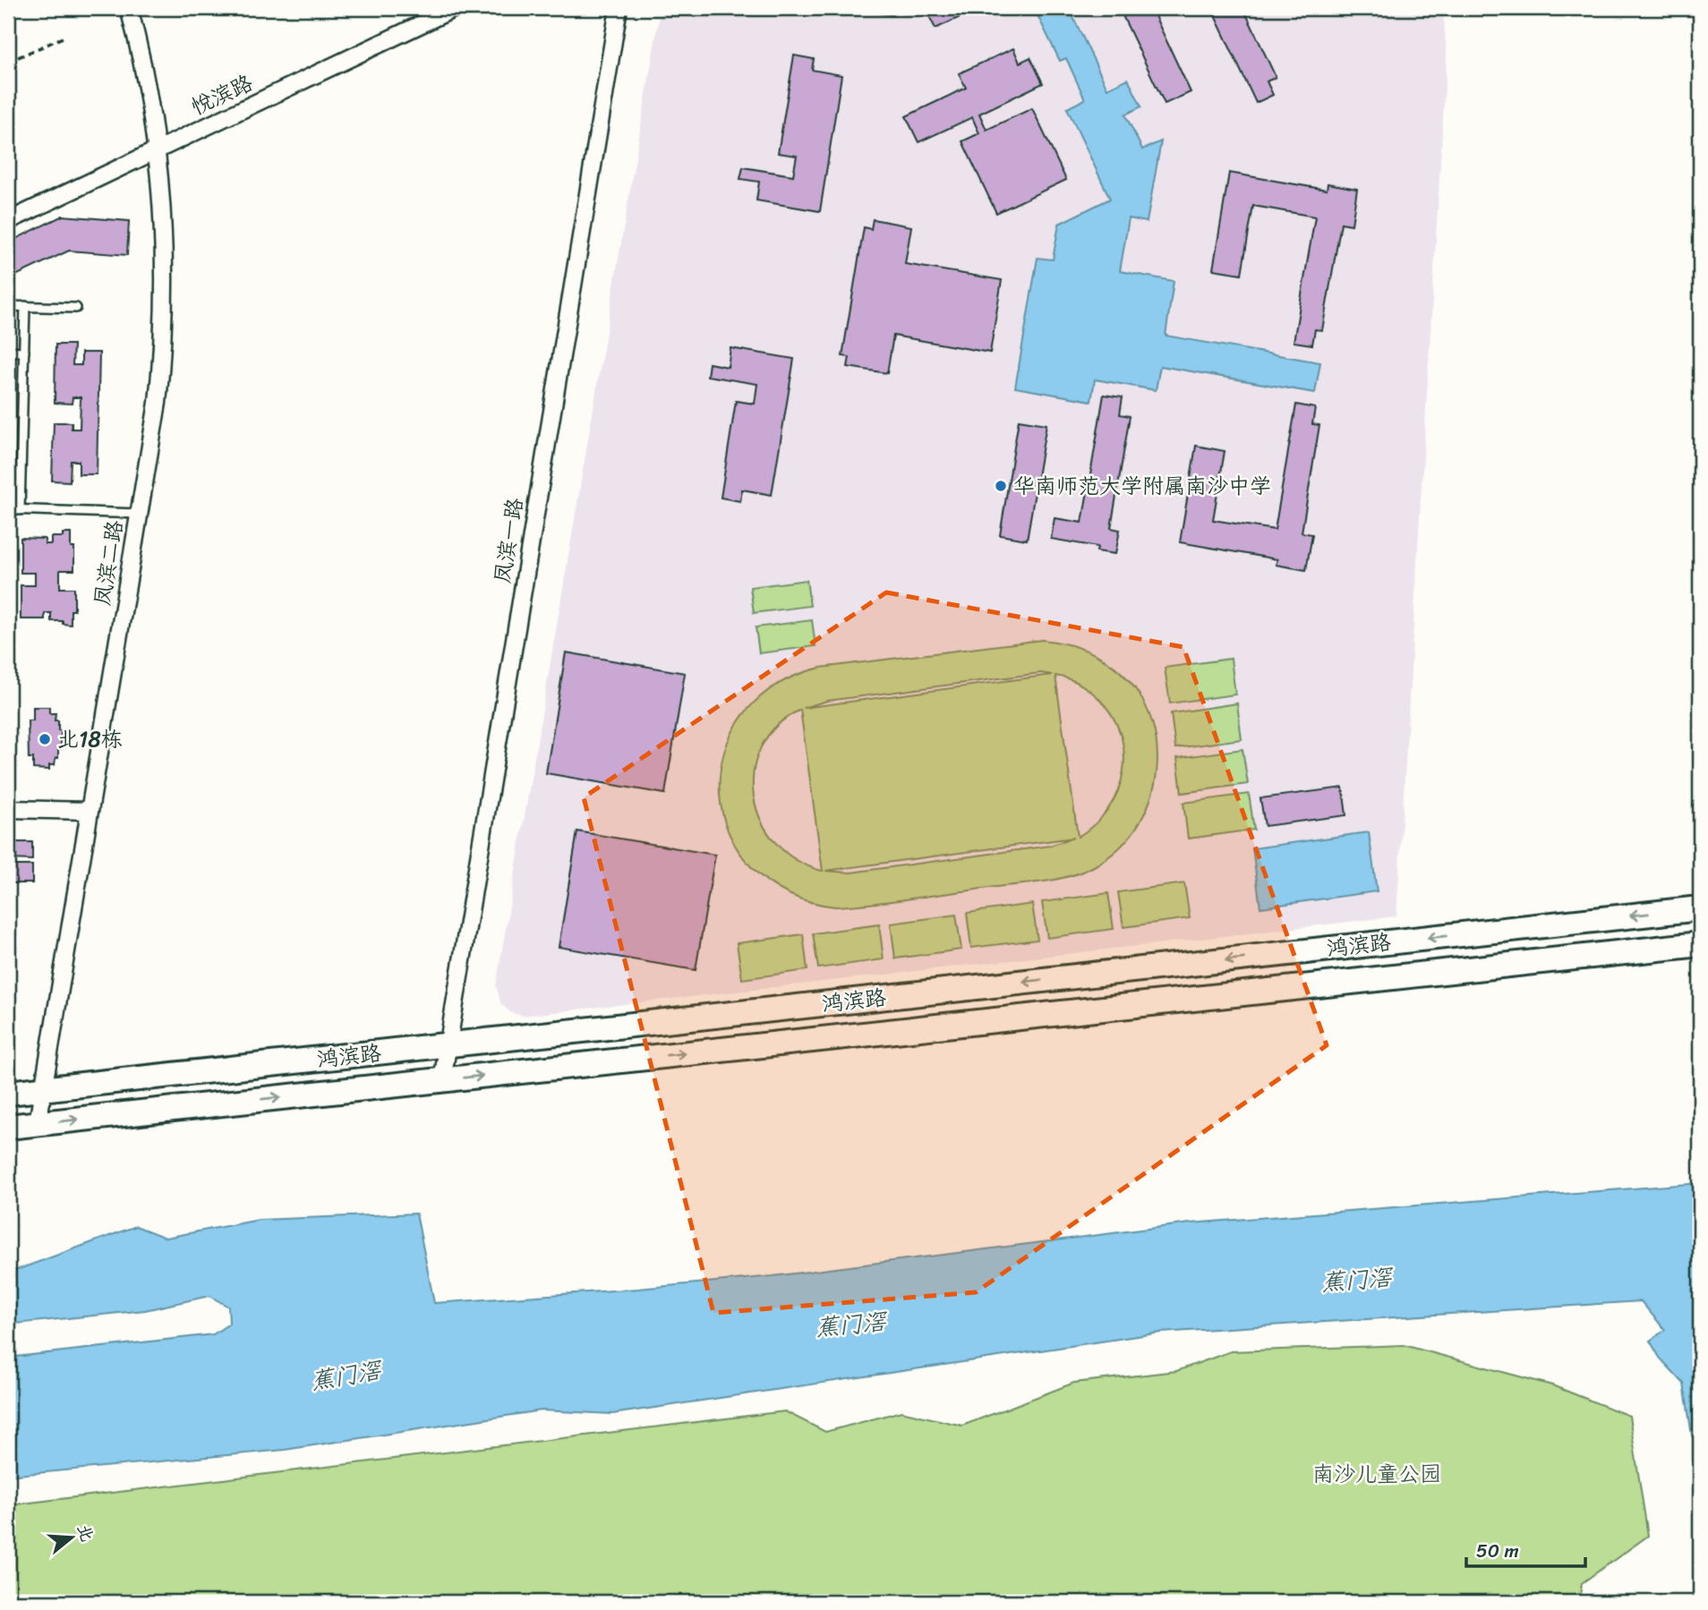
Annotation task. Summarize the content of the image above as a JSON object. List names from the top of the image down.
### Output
{
  "streets": {
    "street": [
      "悦滨路",
      "凤滨一路",
      "凤滨二路",
      "鸿滨路"
    ]
  },
  "crossings": [
    ["悦滨路", "凤滨二路"],
    ["凤滨一路", "鸿滨路"],
    ["凤滨二路", "鸿滨路"]
  ],
  "water": ["蕉门滘"],
  "parks": ["南沙儿童公园"],
  "places": ["华南师范大学附属南沙中学", "北18栋"],
  "scale_bar": "50 m",
  "north": "right"
}
